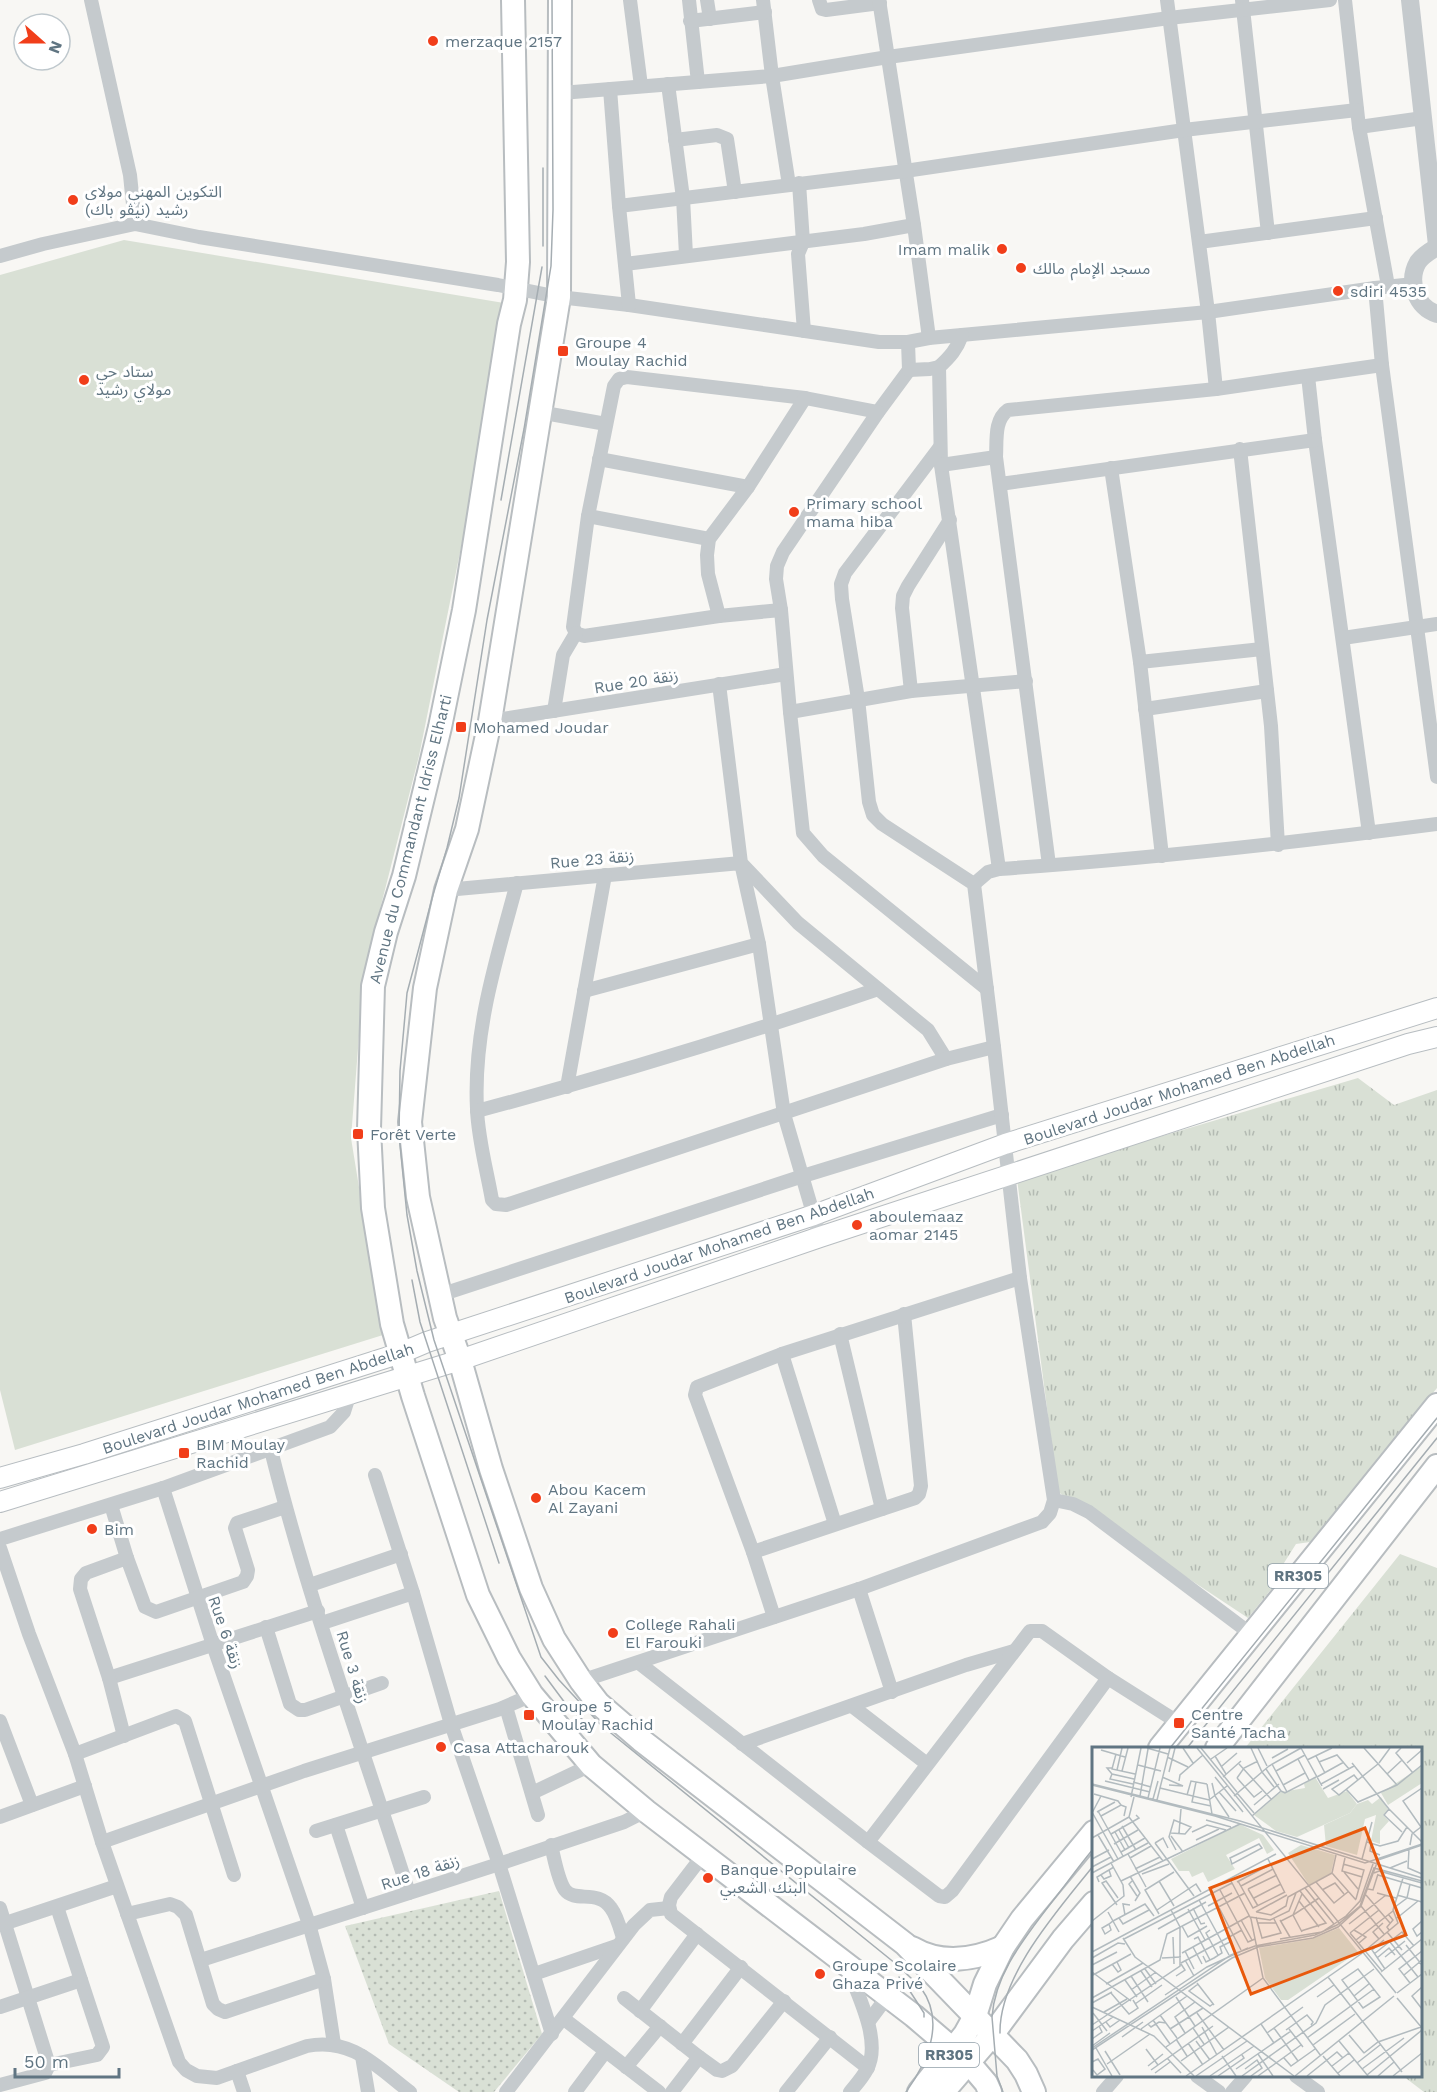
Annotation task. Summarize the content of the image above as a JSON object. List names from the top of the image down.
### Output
{
  "streets": {
    "main road": ["Avenue du Commandant Idriss Elharti", "Boulevard Joudar Mohamed Ben Abdellah", "RR305"],
    "street": [
      "Rue 20 زنقة",
      "Rue 23 زنقة",
      "Rue 6 زنقة",
      "Rue 3 زنقة",
      "Rue 18 زنقة"
    ]
  },
  "crossings": [
    ["Avenue du Commandant Idriss Elharti", "Boulevard Joudar Mohamed Ben Abdellah"],
    ["Avenue du Commandant Idriss Elharti", "RR305"],
    ["Avenue du Commandant Idriss Elharti", "Rue 18 زنقة"],
    ["Rue 6 زنقة", "Rue 18 زنقة"],
    ["Rue 3 زنقة", "Rue 18 زنقة"]
  ],
  "places": {
    "other": [
      "merzaque 2157",
      "التكوين المهني مولاي رشيد (نيڤو باك)",
      "Imam malik",
      "مسجد الإمام مالك",
      "sdiri 4535",
      "ستاد حي مولاي رشيد",
      "Primary school mama hiba",
      "aboulemaaz aomar 2145",
      "Abou Kacem Al Zayani",
      "Bim",
      "College Rahali El Farouki",
      "Casa Attacharouk",
      "Banque Populaire البنك الشعبي",
      "Groupe Scolaire Ghaza Privé"
    ],
    "transit": [
      "Groupe 4 Moulay Rachid",
      "Mohamed Joudar",
      "Forêt Verte",
      "BIM Moulay Rachid",
      "Groupe 5 Moulay Rachid",
      "Centre Santé Tacha"
    ]
  },
  "scale_bar": "50 m",
  "north": "right"
}
